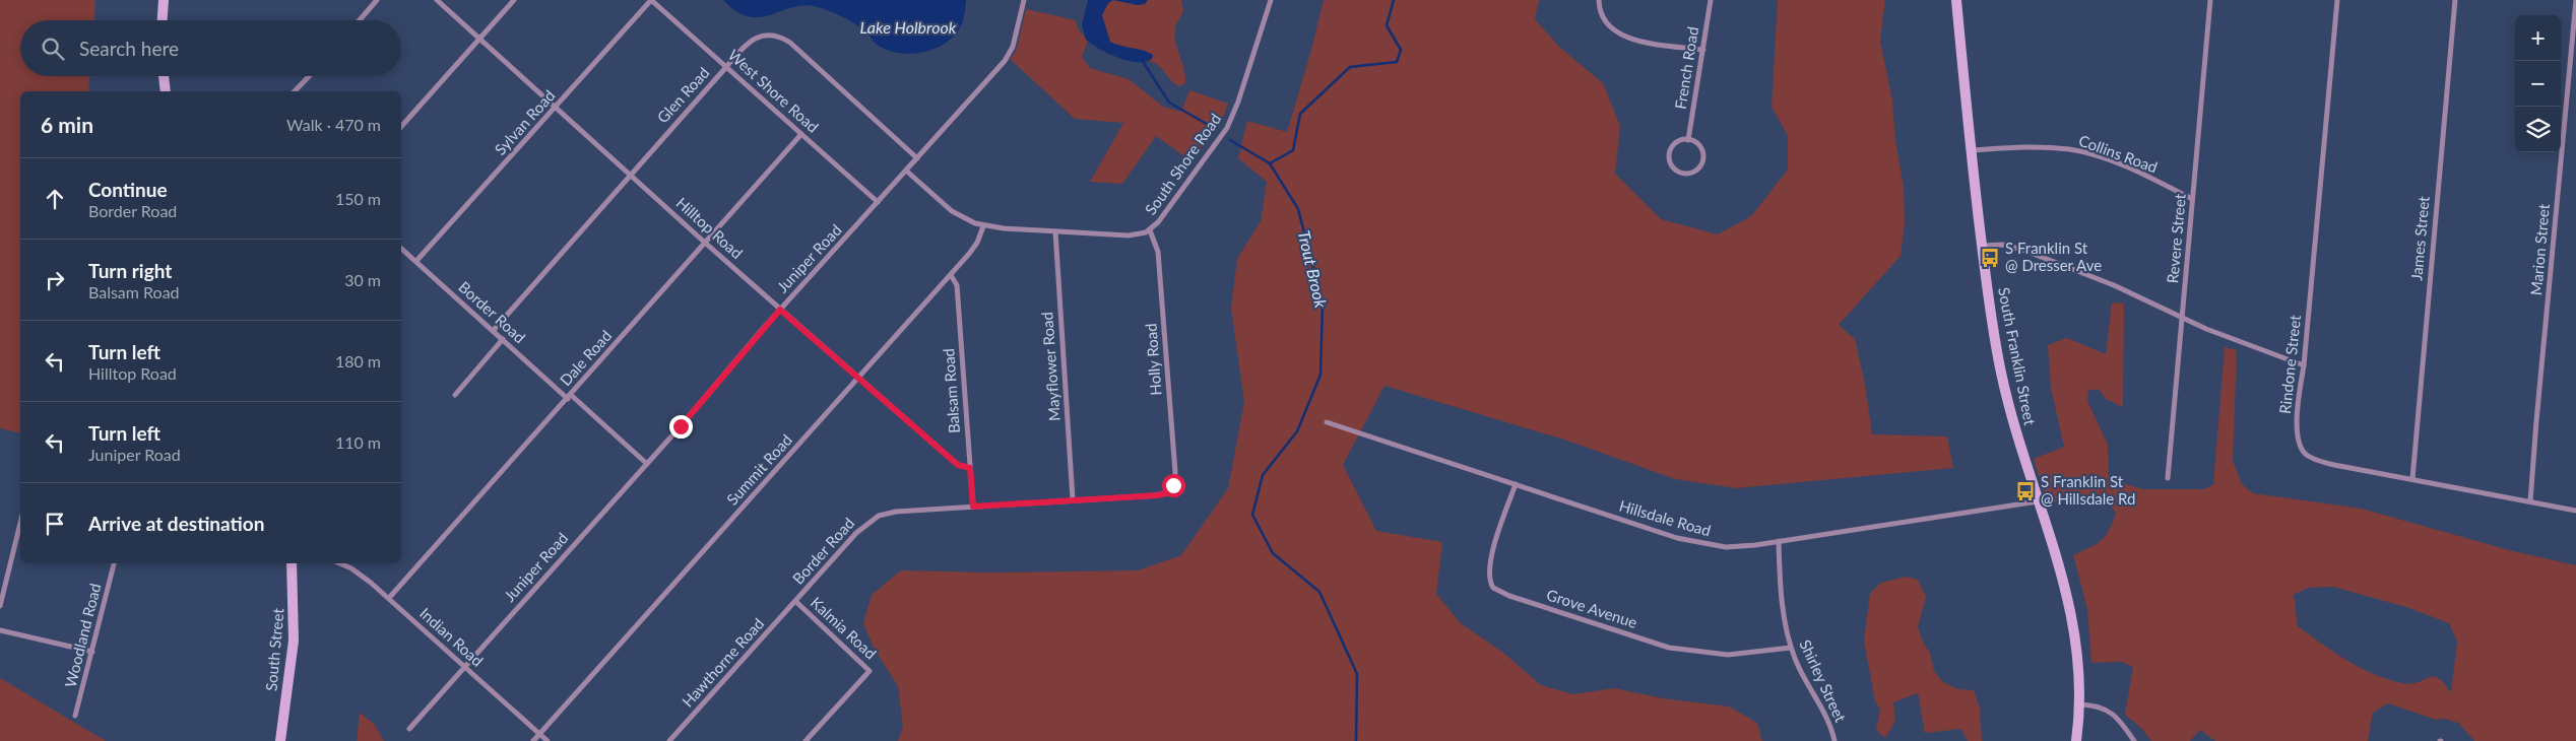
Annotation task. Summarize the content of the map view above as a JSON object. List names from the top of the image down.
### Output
{
  "streets": {
    "main road": ["South Franklin Street", "South Street"],
    "street": [
      "French Road",
      "West Shore Road",
      "Glen Road",
      "Sylvan Road",
      "Collins Road",
      "South Shore Road",
      "Hilltop Road",
      "Revere Street",
      "James Street",
      "Marion Street",
      "Juniper Road",
      "Border Road",
      "Dale Road",
      "Holly Road",
      "Rindone Street",
      "Mayflower Road",
      "Balsam Road",
      "Summit Road",
      "Hillsdale Road",
      "Grove Avenue",
      "Kalmia Road",
      "Woodland Road",
      "Indian Road",
      "Hawthorne Road",
      "Shirley Street"
    ]
  },
  "crossings": [
    ["West Shore Road", "Glen Road"],
    ["West Shore Road", "Sylvan Road"],
    ["West Shore Road", "Juniper Road"],
    ["West Shore Road", "Dale Road"],
    ["Glen Road", "Hilltop Road"],
    ["Glen Road", "Juniper Road"],
    ["Glen Road", "Border Road"],
    ["Sylvan Road", "Hilltop Road"],
    ["Sylvan Road", "Border Road"],
    ["Collins Road", "Revere Street"],
    ["Collins Road", "South Franklin Street"],
    ["South Shore Road", "Holly Road"],
    ["South Shore Road", "Mayflower Road"],
    ["South Shore Road", "Summit Road"],
    ["Hilltop Road", "Juniper Road"],
    ["Hilltop Road", "Dale Road"],
    ["Hilltop Road", "Balsam Road"],
    ["Hilltop Road", "Summit Road"],
    ["James Street", "Rindone Street"],
    ["Marion Street", "Rindone Street"],
    ["Juniper Road", "Border Road"],
    ["Juniper Road", "Indian Road"],
    ["Border Road", "Dale Road"],
    ["Border Road", "Holly Road"],
    ["Border Road", "Mayflower Road"],
    ["Border Road", "Balsam Road"],
    ["Border Road", "Kalmia Road"],
    ["Border Road", "Hawthorne Road"],
    ["South Franklin Street", "Hillsdale Road"],
    ["Dale Road", "Indian Road"],
    ["Balsam Road", "Summit Road"],
    ["Summit Road", "Indian Road"],
    ["Hillsdale Road", "Grove Avenue"],
    ["Hillsdale Road", "Shirley Street"],
    ["Grove Avenue", "Shirley Street"],
    ["Kalmia Road", "Hawthorne Road"]
  ],
  "water": ["Lake Holbrook", "Trout Brook"],
  "places": {
    "bus stop": ["S Franklin St @ Dresser Ave", "S Franklin St @ Hillsdale Rd"]
  },
  "page": {
    "map_buttons": ["+", "−"],
    "search": "Search here",
    "heading": ["6 min", "Walk · 470 m"],
    "list": [
      ["Continue", "Border Road", "150 m"],
      ["Turn right", "Balsam Road", "30 m"],
      ["Turn left", "Hilltop Road", "180 m"],
      ["Turn left", "Juniper Road", "110 m"],
      "Arrive at destination"
    ]
  }
}
